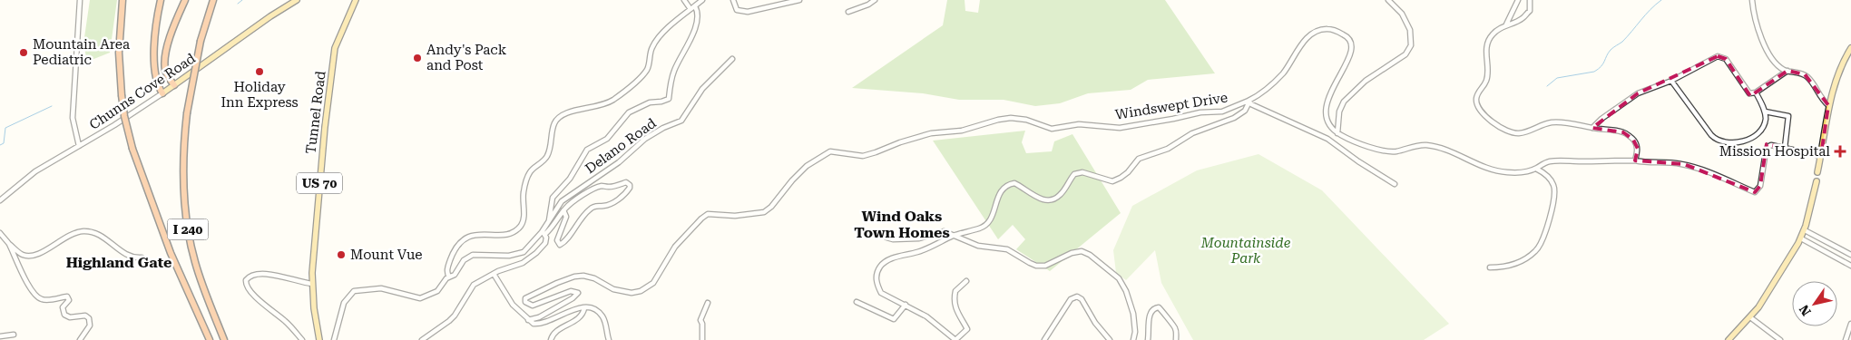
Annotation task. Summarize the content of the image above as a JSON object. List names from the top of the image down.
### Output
{
  "streets": {
    "highway": ["I 240"],
    "main road": ["Chunns Cove Road", "Tunnel Road", "US 70"],
    "street": ["Windswept Drive", "Delano Road"]
  },
  "districts": ["Wind Oaks Town Homes", "Highland Gate"],
  "parks": ["Mountainside Park"],
  "places": {
    "other": [
      "Mountain Area Pediatric",
      "Andy's Pack and Post",
      "Holiday Inn Express",
      "Mount Vue"
    ],
    "health": ["Mission Hospital"]
  },
  "north": "bottom left"
}
